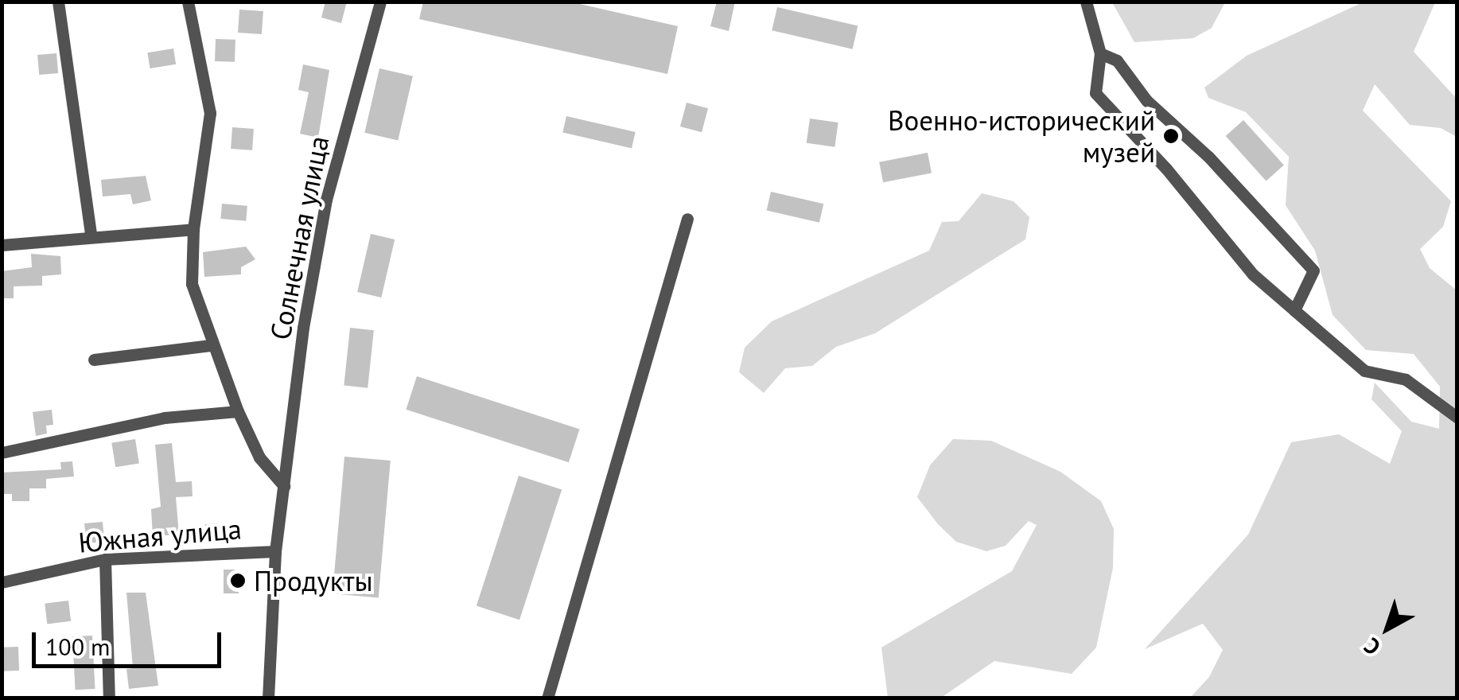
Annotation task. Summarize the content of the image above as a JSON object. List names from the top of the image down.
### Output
{
  "streets": {
    "street": ["Солнечная улица", "Южная улица"]
  },
  "crossings": [
    ["Солнечная улица", "Южная улица"]
  ],
  "places": ["Военно-исторический музей", "Продукты"],
  "scale_bar": "100 m",
  "north": "bottom left"
}
